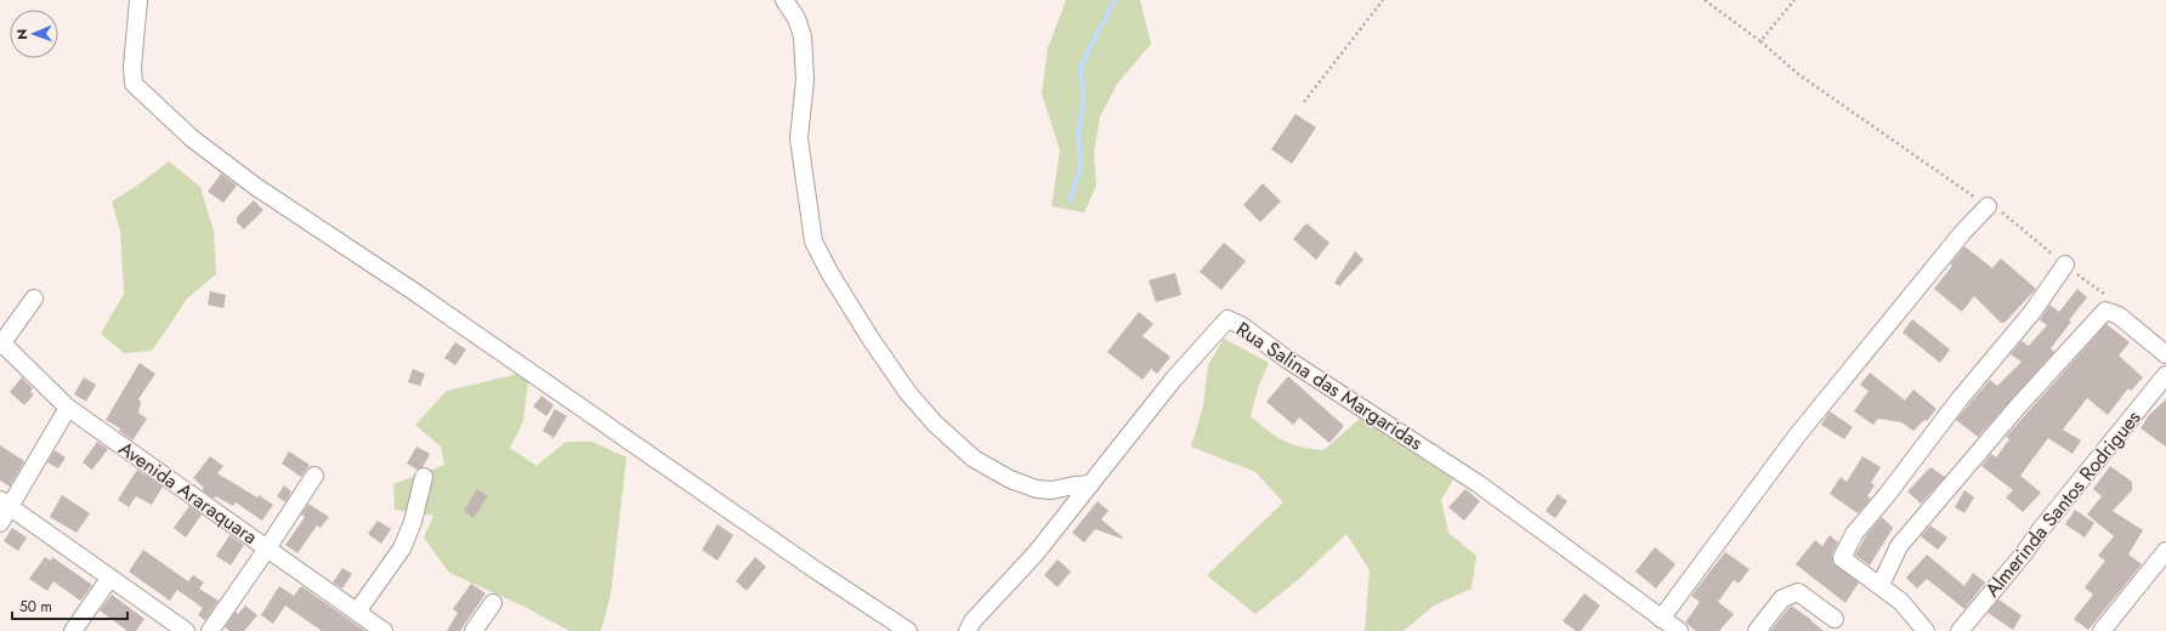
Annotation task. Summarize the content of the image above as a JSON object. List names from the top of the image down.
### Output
{
  "streets": {
    "street": ["Rua Salina das Margaridas", "Avenida Araraquara", "Almerinda Santos Rodrigues"]
  },
  "scale_bar": "50 m",
  "north": "left"
}
